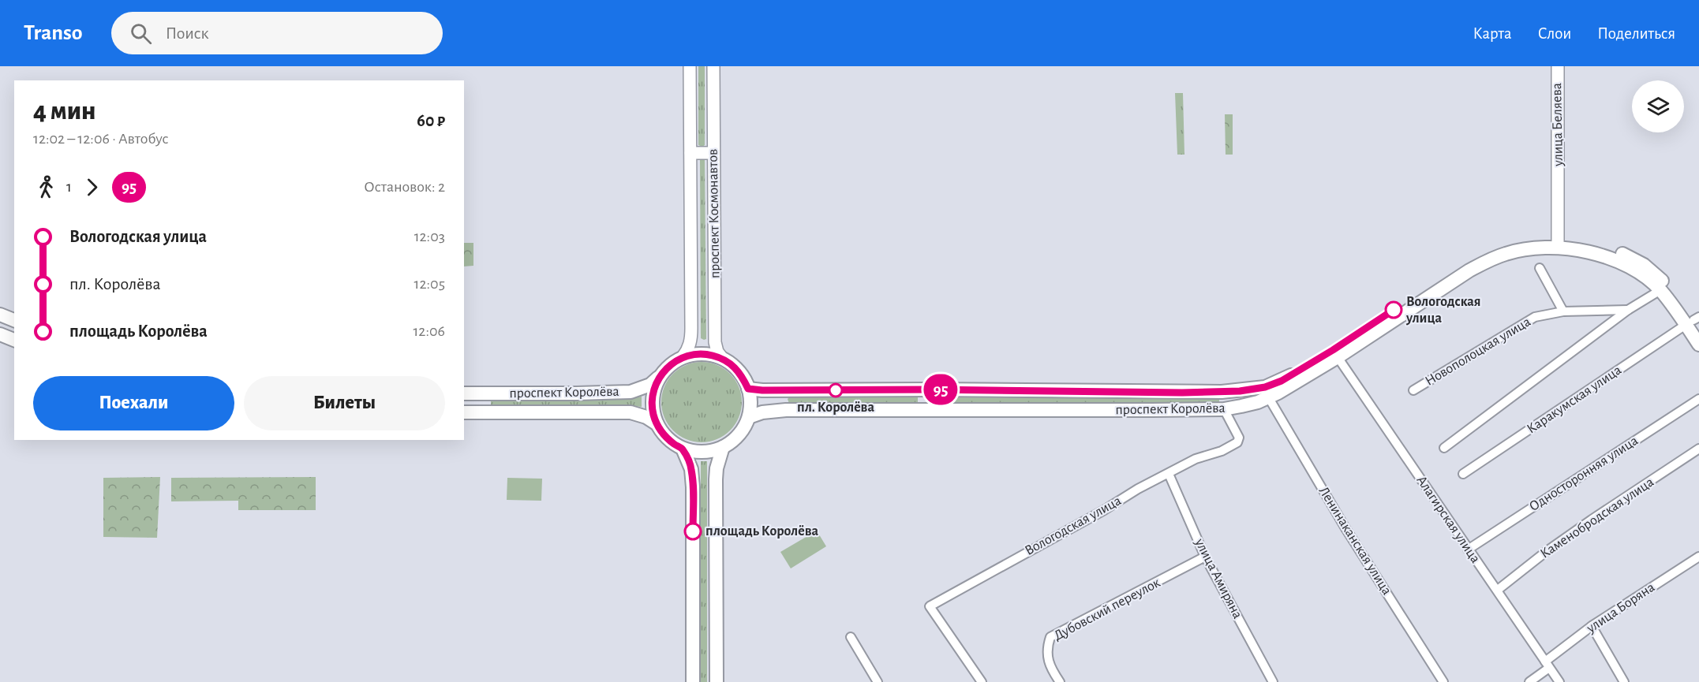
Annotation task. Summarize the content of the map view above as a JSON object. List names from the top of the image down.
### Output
{
  "streets": {
    "main road": ["улица Беляева", "проспект Космонавтов", "проспект Королёва"],
    "street": [
      "Новополоцкая улица",
      "Каракумская улица",
      "Односторонняя улица",
      "Каменобродская улица",
      "Алагирская улица",
      "Вологодская улица",
      "Ленинаканская улица",
      "улица Амиряна",
      "улица Боряна",
      "Дубовский переулок"
    ]
  },
  "crossings": [
    ["улица Беляева", "проспект Королёва"],
    ["проспект Космонавтов", "проспект Королёва"],
    ["проспект Королёва", "Алагирская улица"],
    ["проспект Королёва", "Вологодская улица"],
    ["проспект Королёва", "Ленинаканская улица"],
    ["Односторонняя улица", "Алагирская улица"],
    ["Каменобродская улица", "Алагирская улица"],
    ["Алагирская улица", "улица Боряна"],
    ["Вологодская улица", "улица Амиряна"],
    ["улица Амиряна", "Дубовский переулок"]
  ],
  "places": ["Вологодская улица", "пл. Королёва", "площадь Королёва"],
  "lines": ["bus line 95"],
  "page": {
    "header": "Transo",
    "search": "Поиск",
    "nav": ["Карта", "Слои", "Поделиться"],
    "on_map": "95",
    "heading": ["4 мин", "12:02 – 12:06 · Автобус", "60 ₽"],
    "legs": ["1", "95", "Остановок: 2"],
    "list": [
      {
        "name": "Вологодская улица",
        "value": "12:03"
      },
      {
        "name": "пл. Королёва",
        "value": "12:05"
      },
      {
        "name": "площадь Королёва",
        "value": "12:06"
      }
    ],
    "buttons": ["Поехали", "Билеты"]
  }
}
